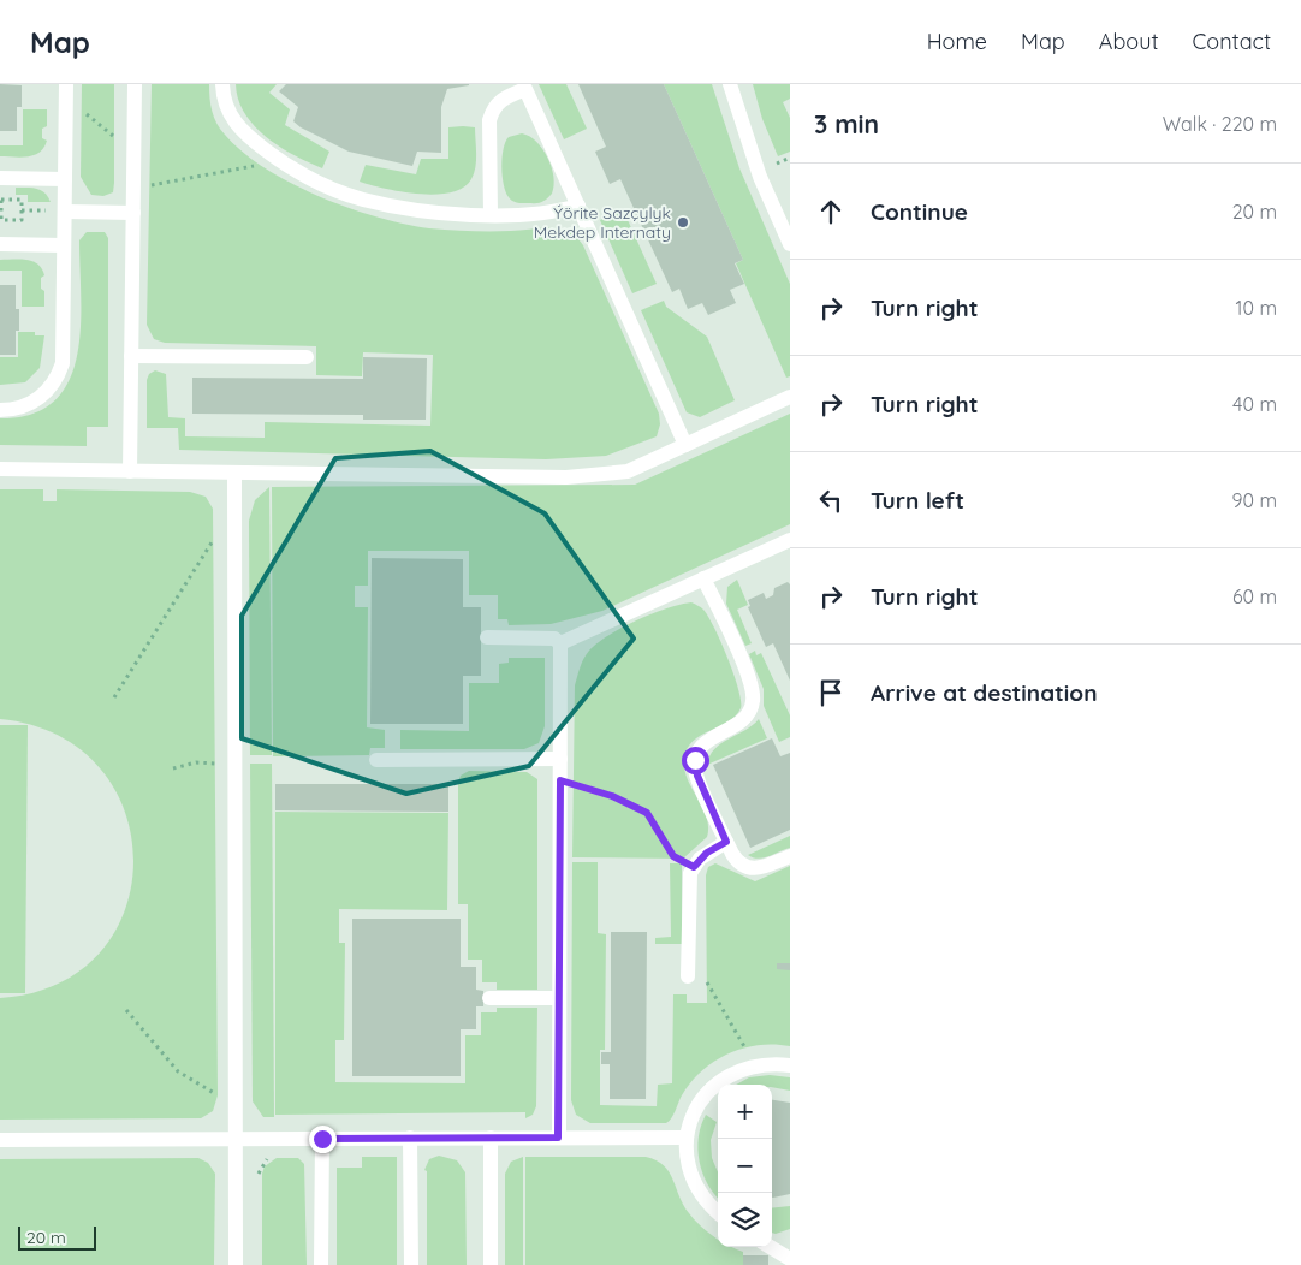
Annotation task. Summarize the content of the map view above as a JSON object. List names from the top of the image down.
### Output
{
  "places": ["Ýörite Sazçylyk Mekdep Internaty"],
  "scale_bar": "20 m",
  "page": {
    "header": "Map",
    "nav": [
      "Home",
      "Map",
      "About",
      "Contact"
    ],
    "heading": ["3 min", "Walk · 220 m"],
    "list": [
      ["Continue", "20 m"],
      ["Turn right", "10 m"],
      ["Turn right", "40 m"],
      ["Turn left", "90 m"],
      ["Turn right", "60 m"],
      "Arrive at destination"
    ],
    "map_buttons": ["+", "−"],
    "scale": "20 m"
  }
}
